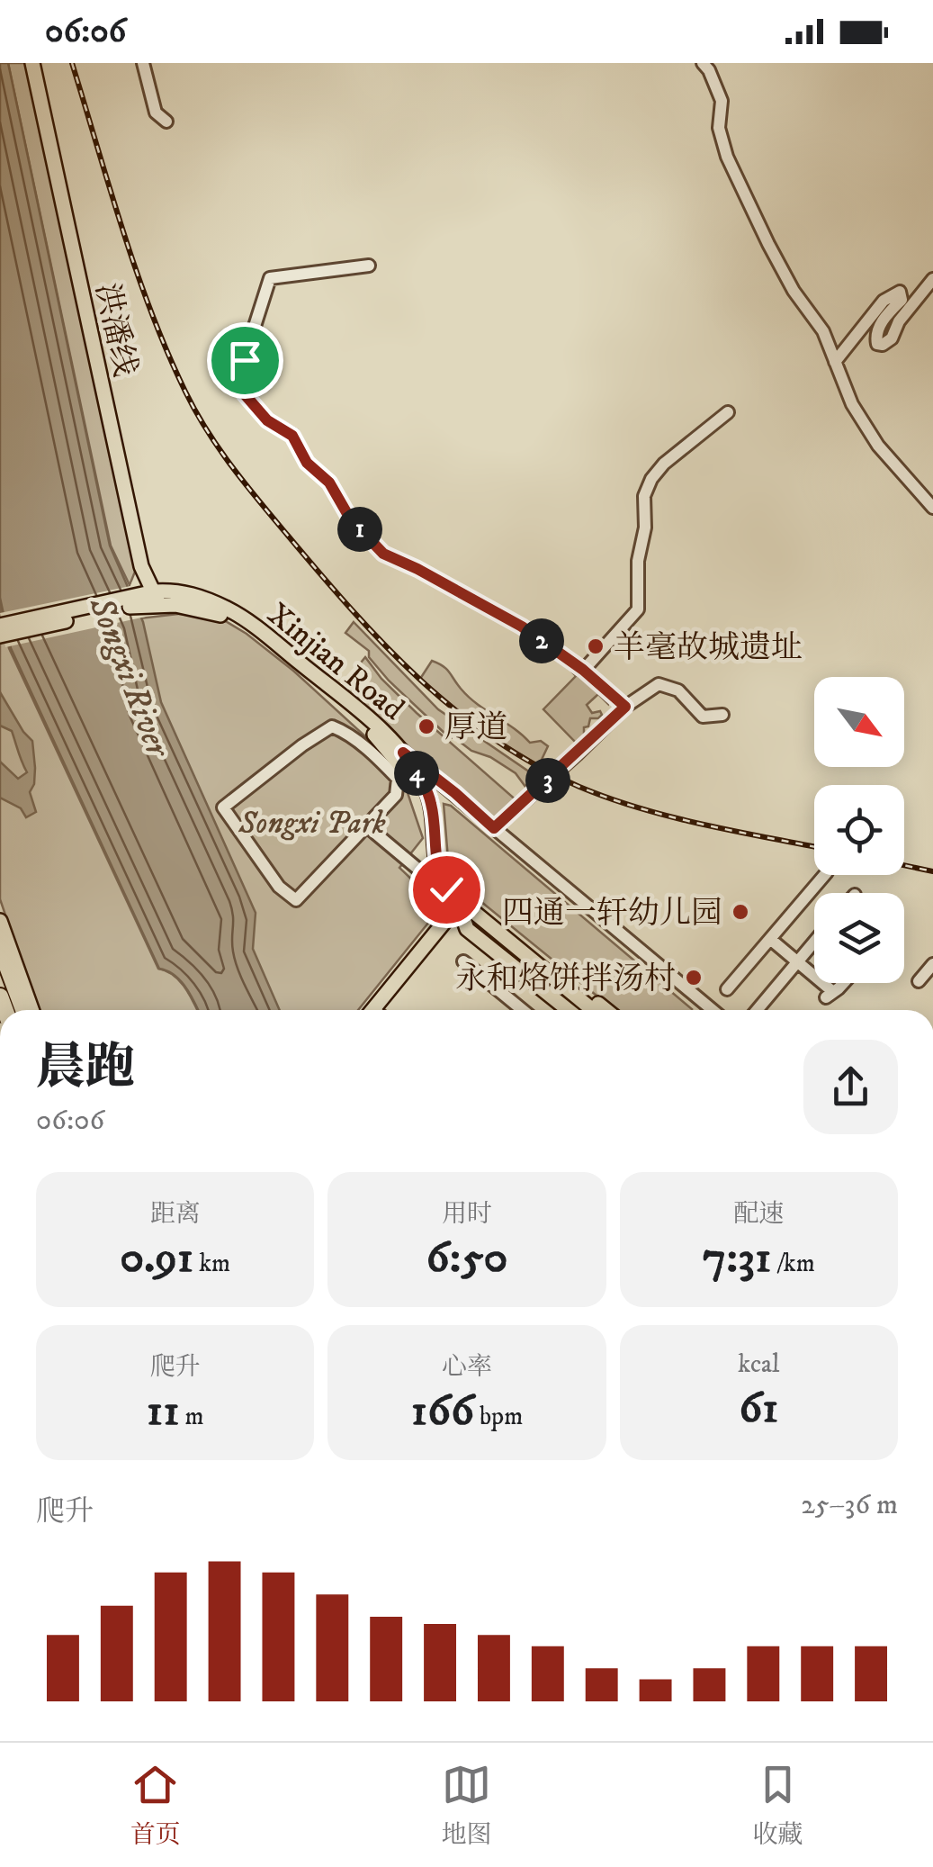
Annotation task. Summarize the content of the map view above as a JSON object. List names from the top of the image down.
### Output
{
  "streets": {
    "main road": ["洪潘线", "Xinjian Road"]
  },
  "crossings": [
    ["洪潘线", "Xinjian Road"]
  ],
  "water": ["Songxi River"],
  "parks": ["Songxi Park"],
  "places": [
    "羊毫故城遗址",
    "厚道",
    "四通一轩幼儿园",
    "永和烙饼拌汤村"
  ],
  "north": "bottom right",
  "page": {
    "status": "06:06",
    "pins": [
      "1",
      "2",
      "4",
      "3"
    ],
    "heading": ["晨跑", "06:06"],
    "stats": [
      ["距离", "0.91 km"],
      ["用时", "6:50"],
      ["配速", "7:31 /km"],
      ["爬升", "11 m"],
      ["心率", "166 bpm"],
      ["kcal", "61"]
    ],
    "chart": ["爬升", "25–36 m"],
    "tabs": ["首页", "地图", "收藏"]
  }
}
